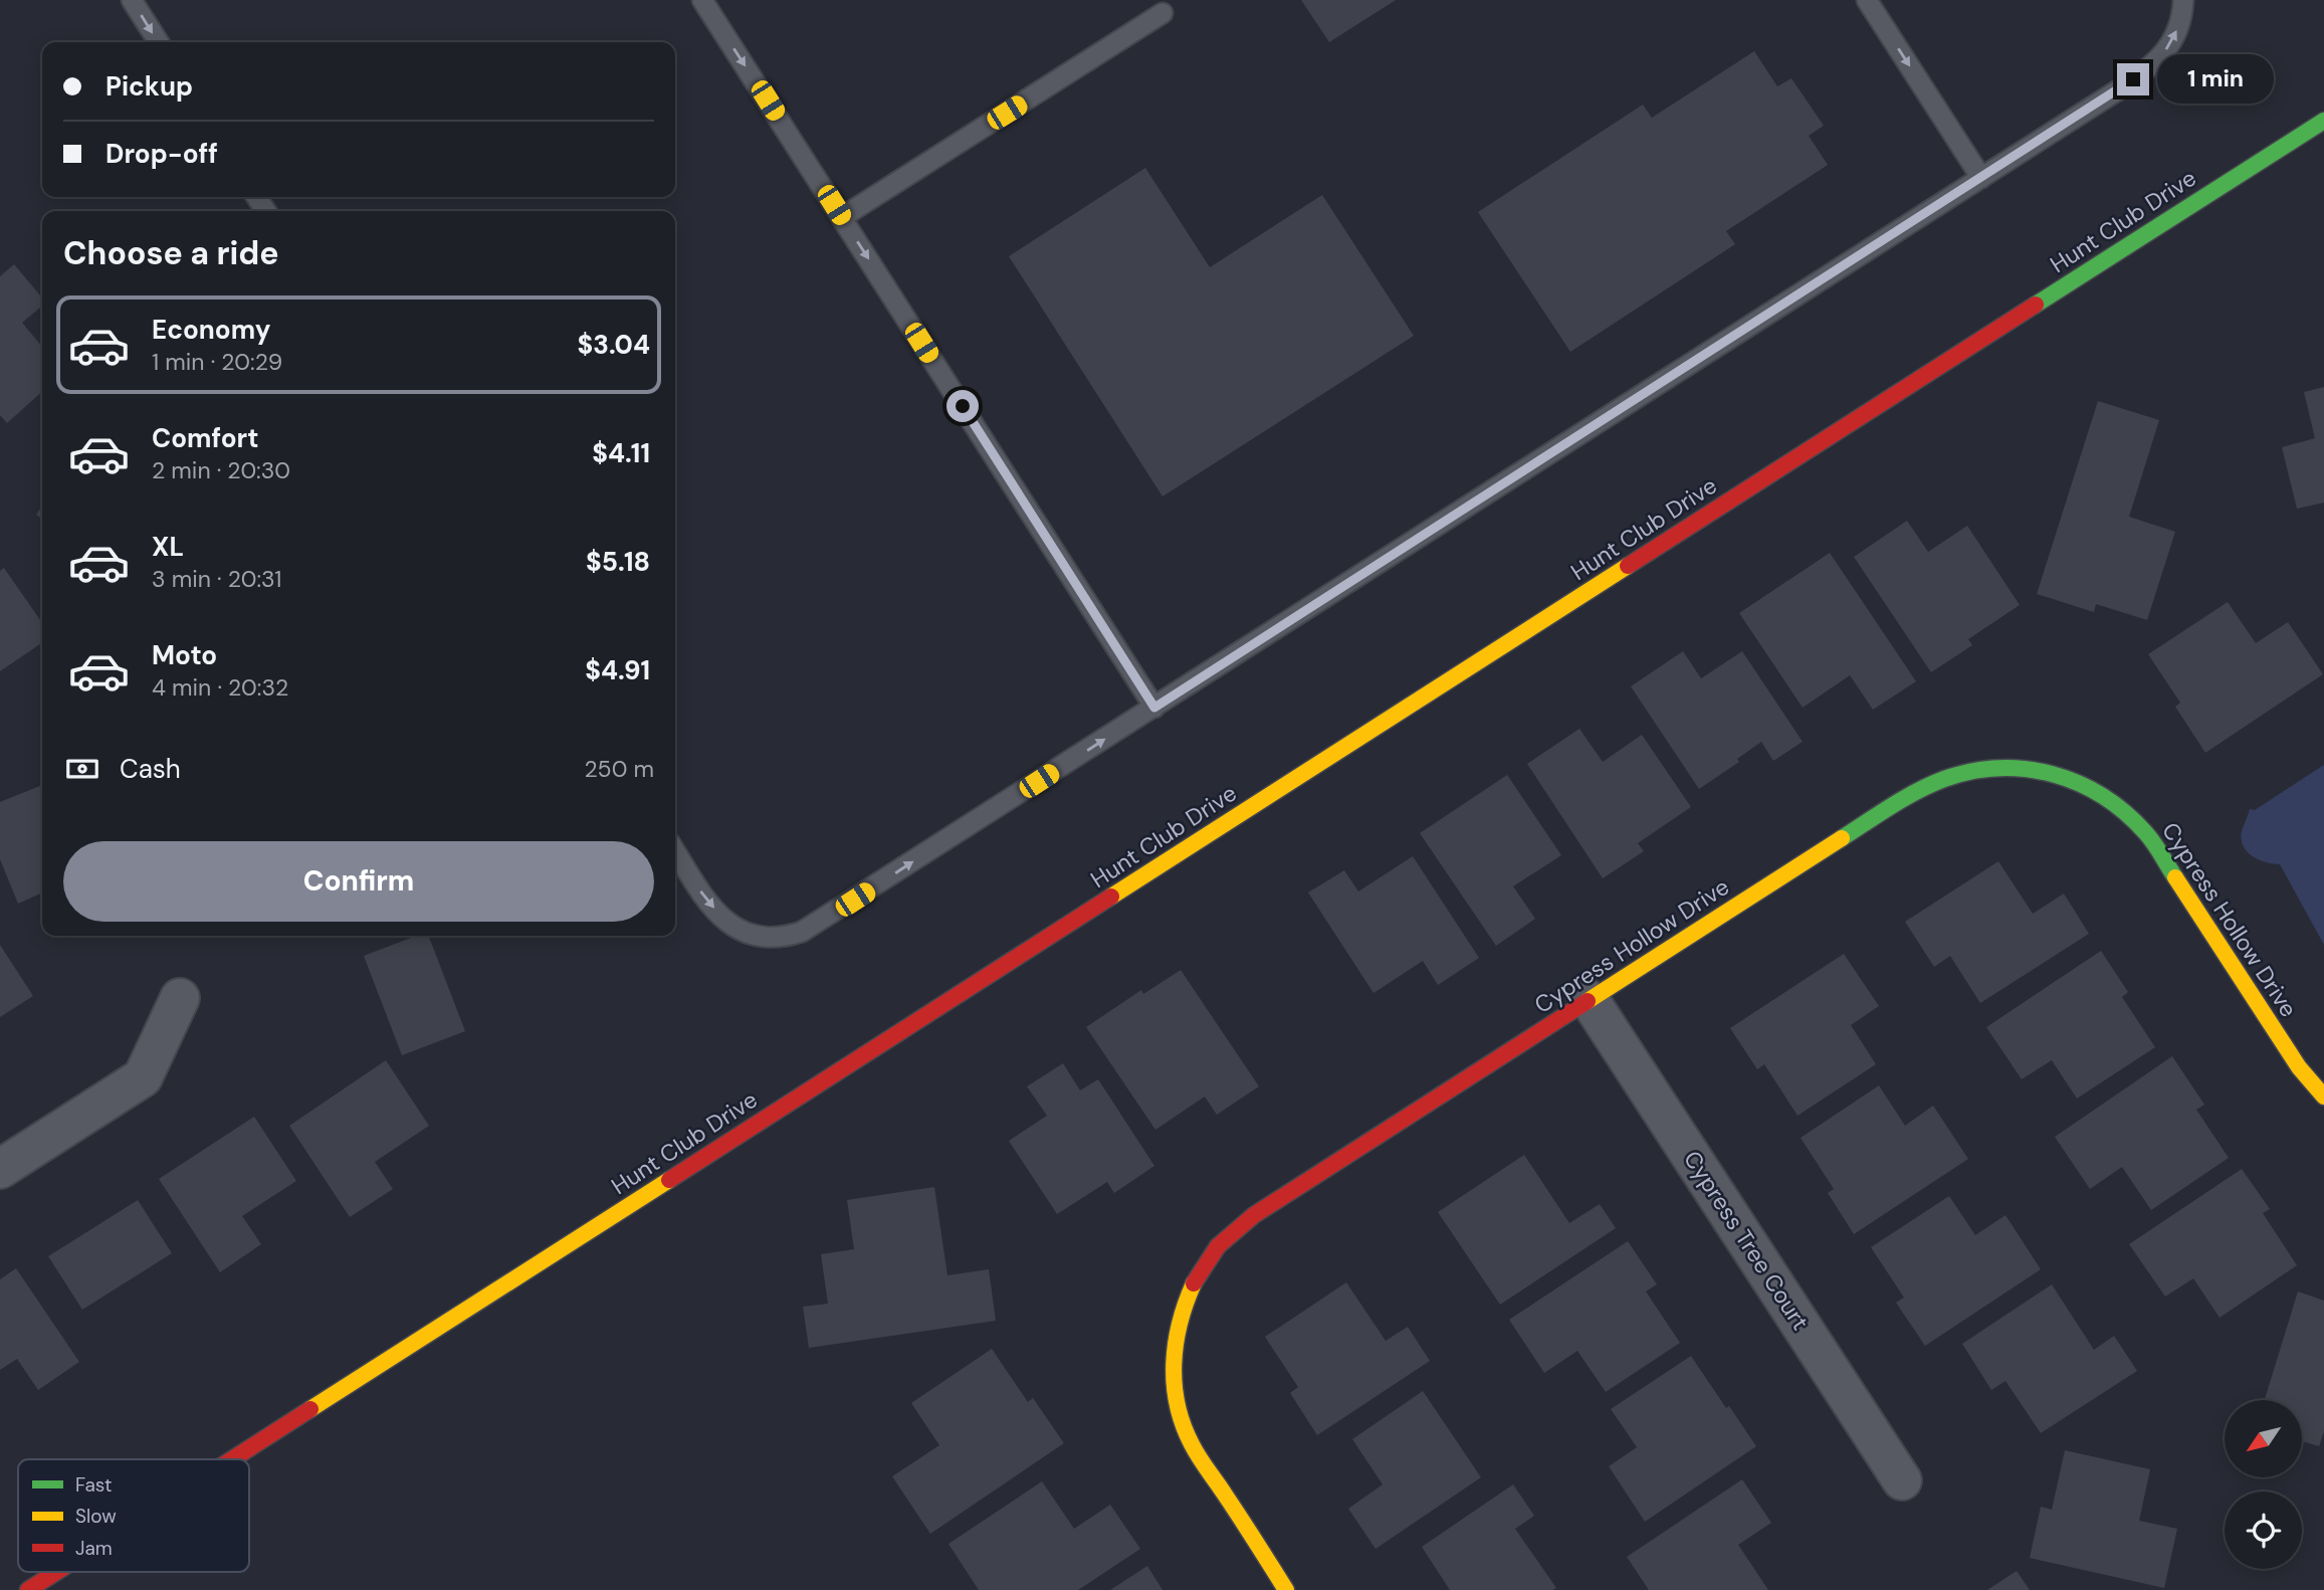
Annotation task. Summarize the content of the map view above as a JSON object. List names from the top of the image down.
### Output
{
  "streets": {
    "street": ["Hunt Club Drive", "Cypress Hollow Drive", "Cypress Tree Court"]
  },
  "crossings": [
    ["Cypress Hollow Drive", "Cypress Tree Court"]
  ],
  "legend": ["Fast", "Slow", "Jam"],
  "north": "bottom left",
  "page": {
    "banner": ["Pickup", "Drop-off"],
    "bubble": "1 min",
    "heading": "Choose a ride",
    "list": [
      {
        "name": "Economy",
        "note": "1 min · 20:29",
        "value": "$3.04"
      },
      {
        "name": "Comfort",
        "note": "2 min · 20:30",
        "value": "$4.11"
      },
      {
        "name": "XL",
        "note": "3 min · 20:31",
        "value": "$5.18"
      },
      {
        "name": "Moto",
        "note": "4 min · 20:32",
        "value": "$4.91"
      }
    ],
    "pay": ["Cash", "250 m"],
    "buttons": "Confirm"
  }
}
